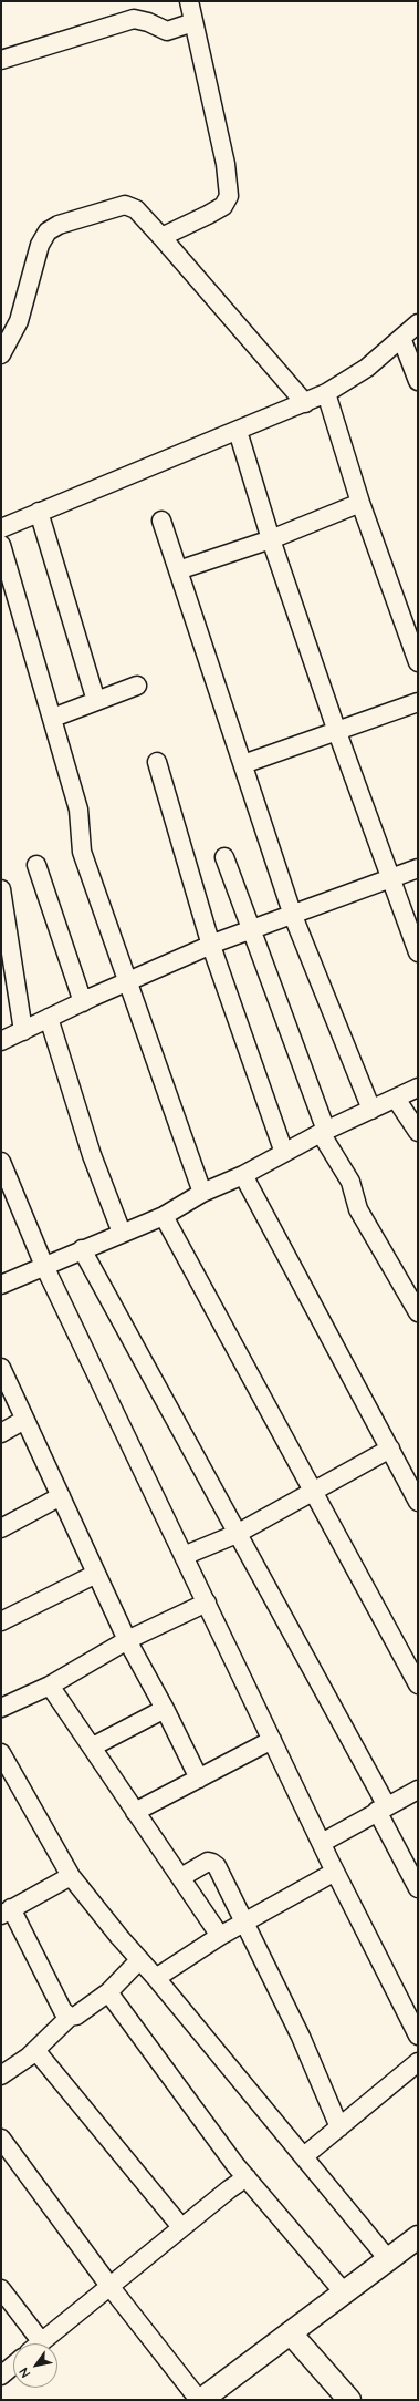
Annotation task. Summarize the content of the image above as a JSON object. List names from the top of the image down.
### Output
{
  "north": "bottom left"
}
